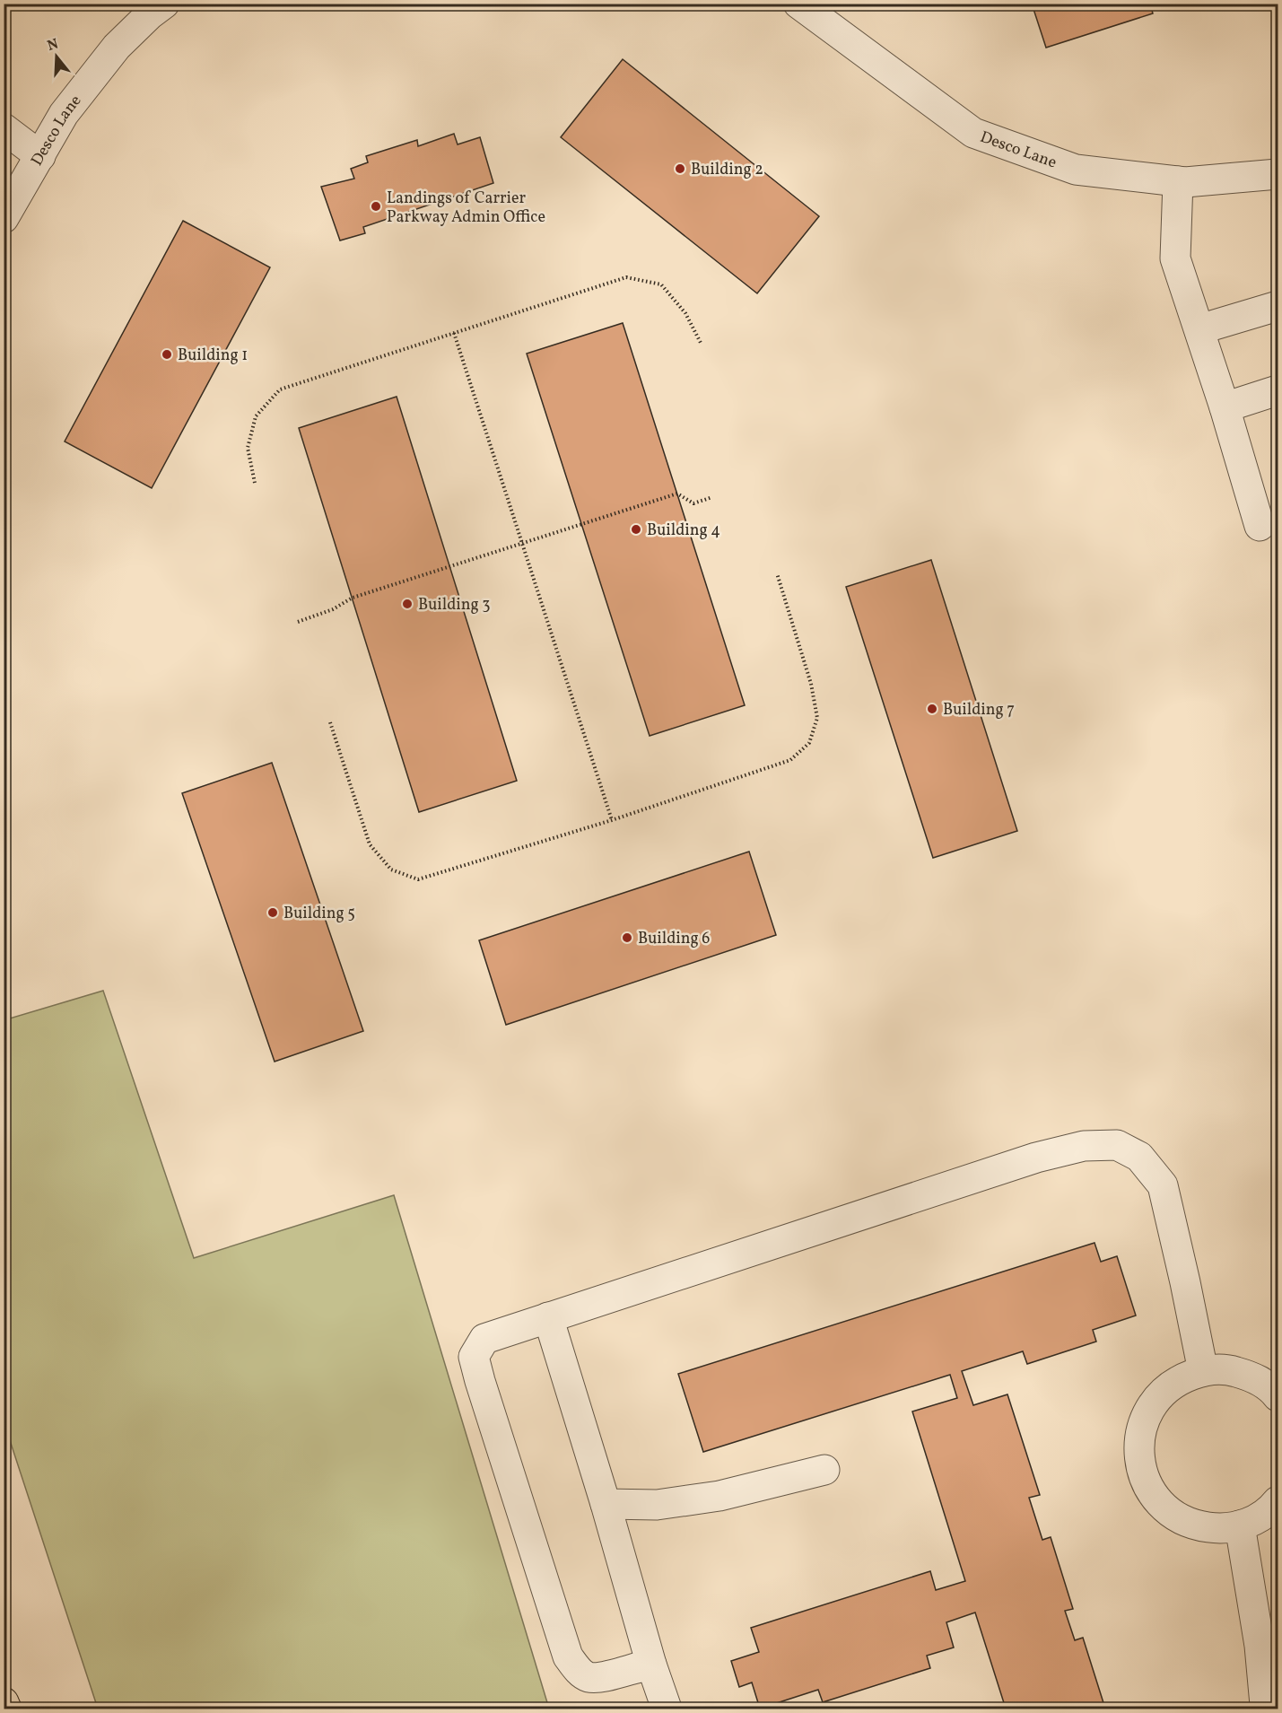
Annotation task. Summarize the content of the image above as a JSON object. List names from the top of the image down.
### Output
{
  "streets": {
    "street": ["Desco Lane"]
  },
  "places": [
    "Building 2",
    "Landings of Carrier Parkway Admin Office",
    "Building 1",
    "Building 4",
    "Building 3",
    "Building 7",
    "Building 5",
    "Building 6"
  ],
  "north": "top"
}
